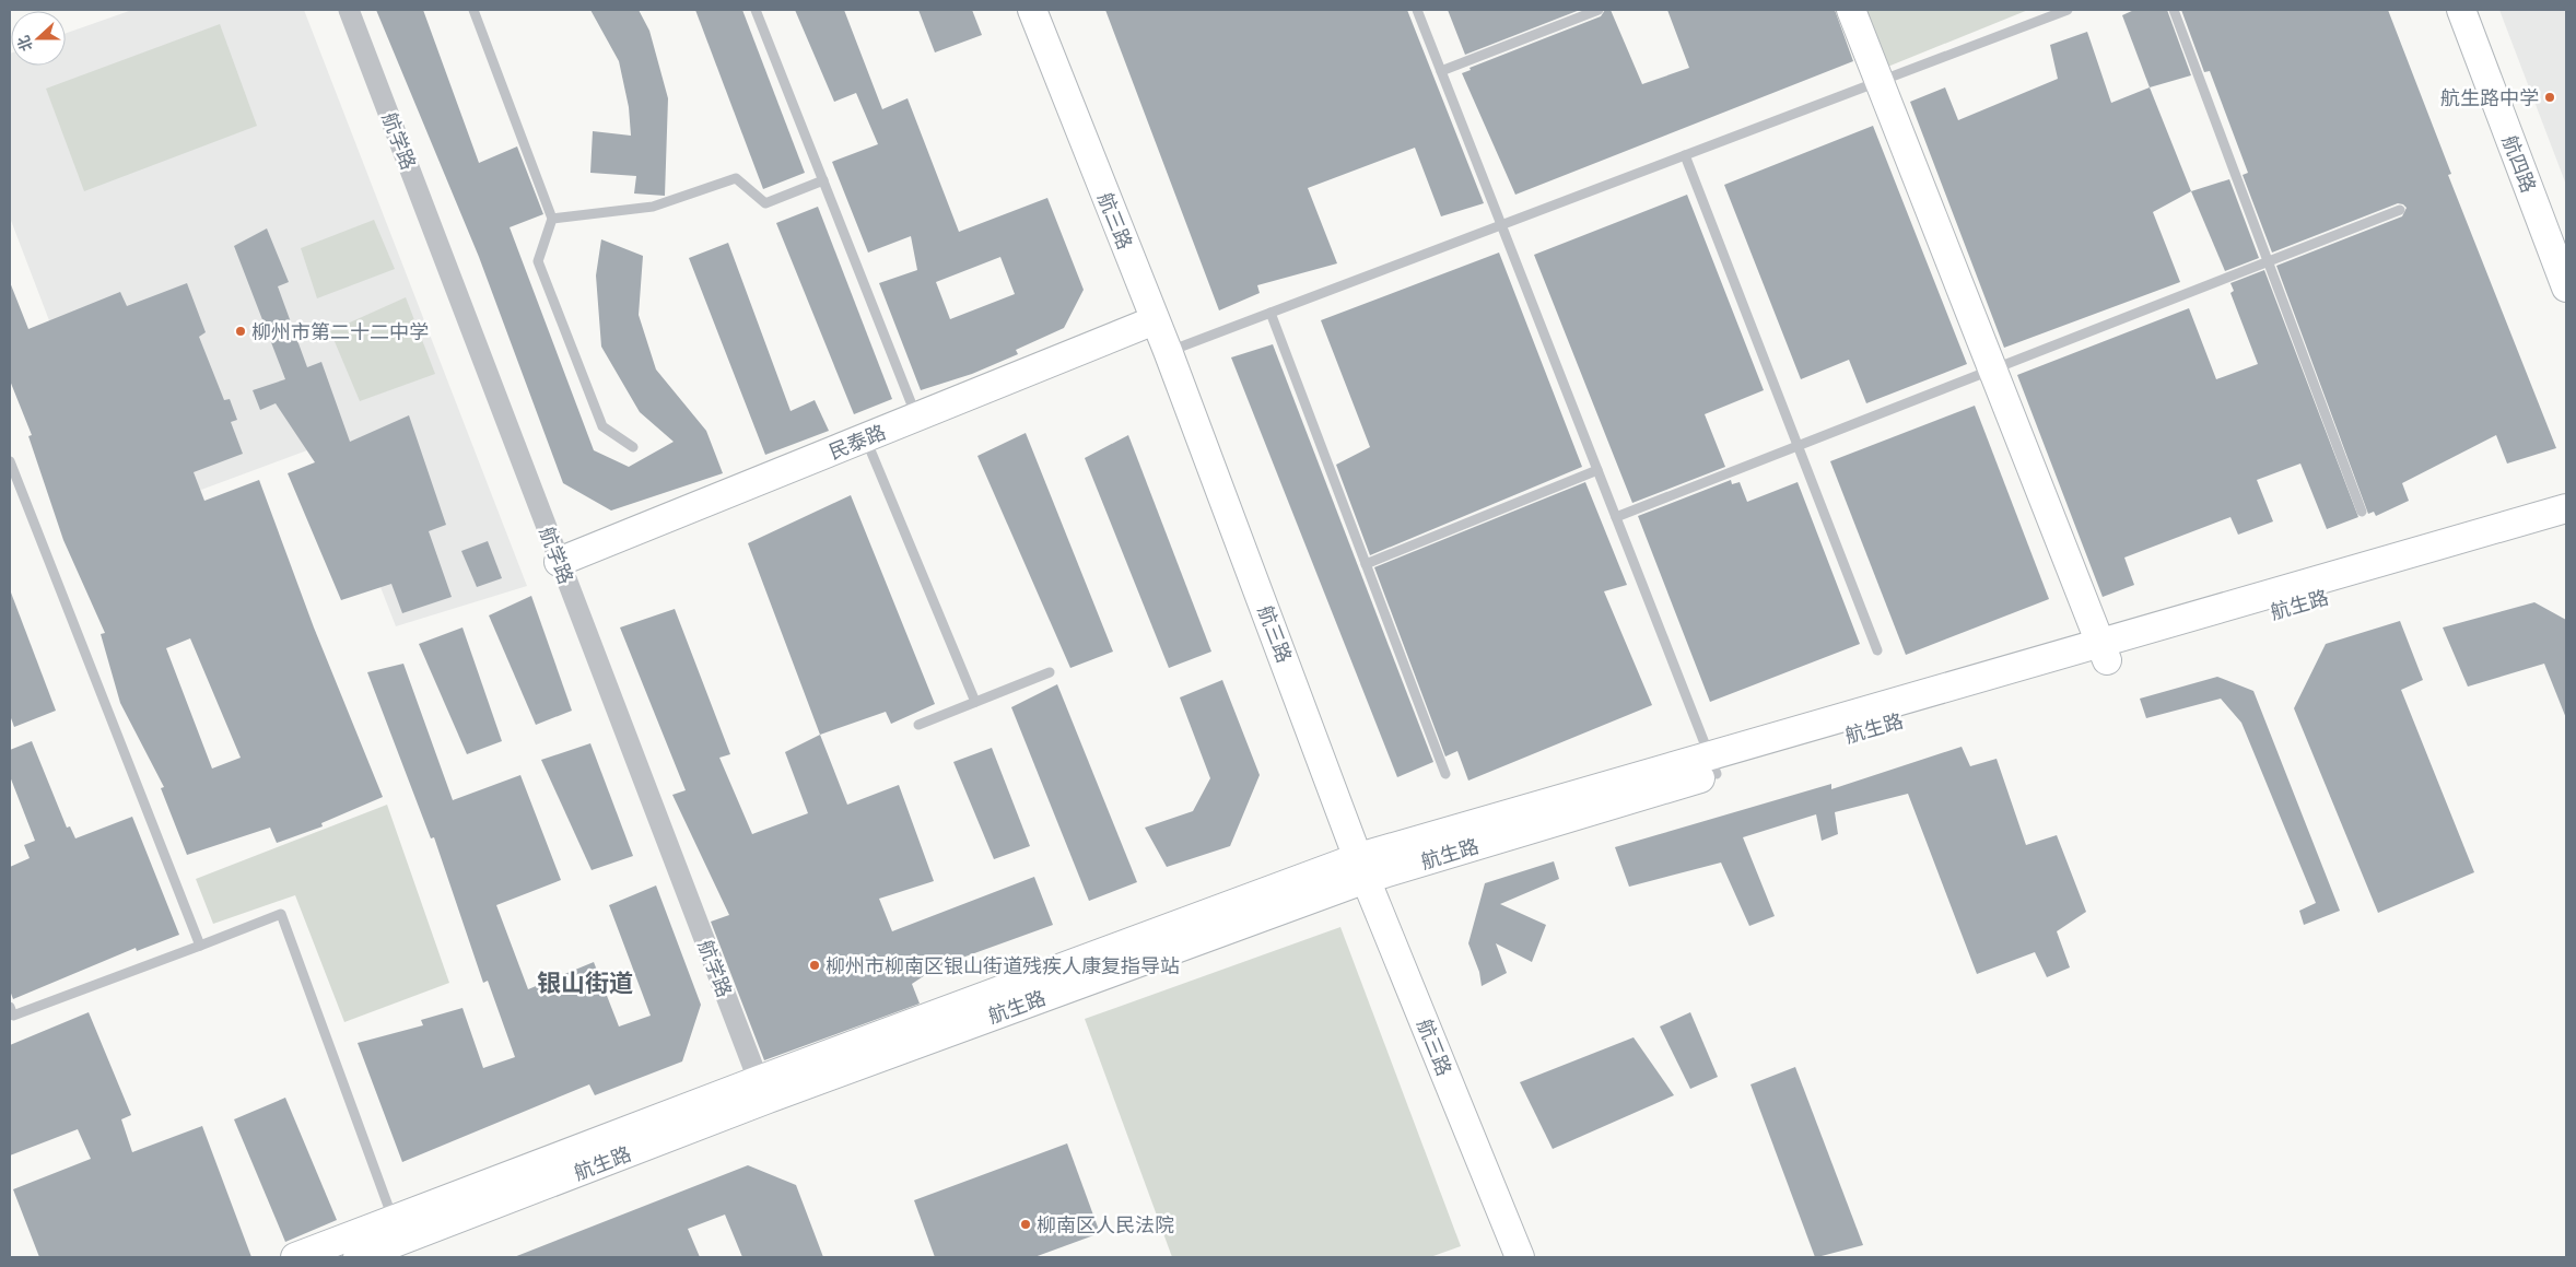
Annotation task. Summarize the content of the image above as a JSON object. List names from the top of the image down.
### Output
{
  "streets": {
    "street": [
      "航学路",
      "航四路",
      "航三路",
      "民泰路",
      "航生路"
    ]
  },
  "crossings": [
    ["航学路", "民泰路"],
    ["航学路", "航生路"],
    ["航三路", "民泰路"],
    ["航三路", "航生路"]
  ],
  "districts": ["银山街道"],
  "places": [
    "航生路中学",
    "柳州市第二十二中学",
    "柳州市柳南区银山街道残疾人康复指导站",
    "柳南区人民法院"
  ],
  "north": "left"
}
